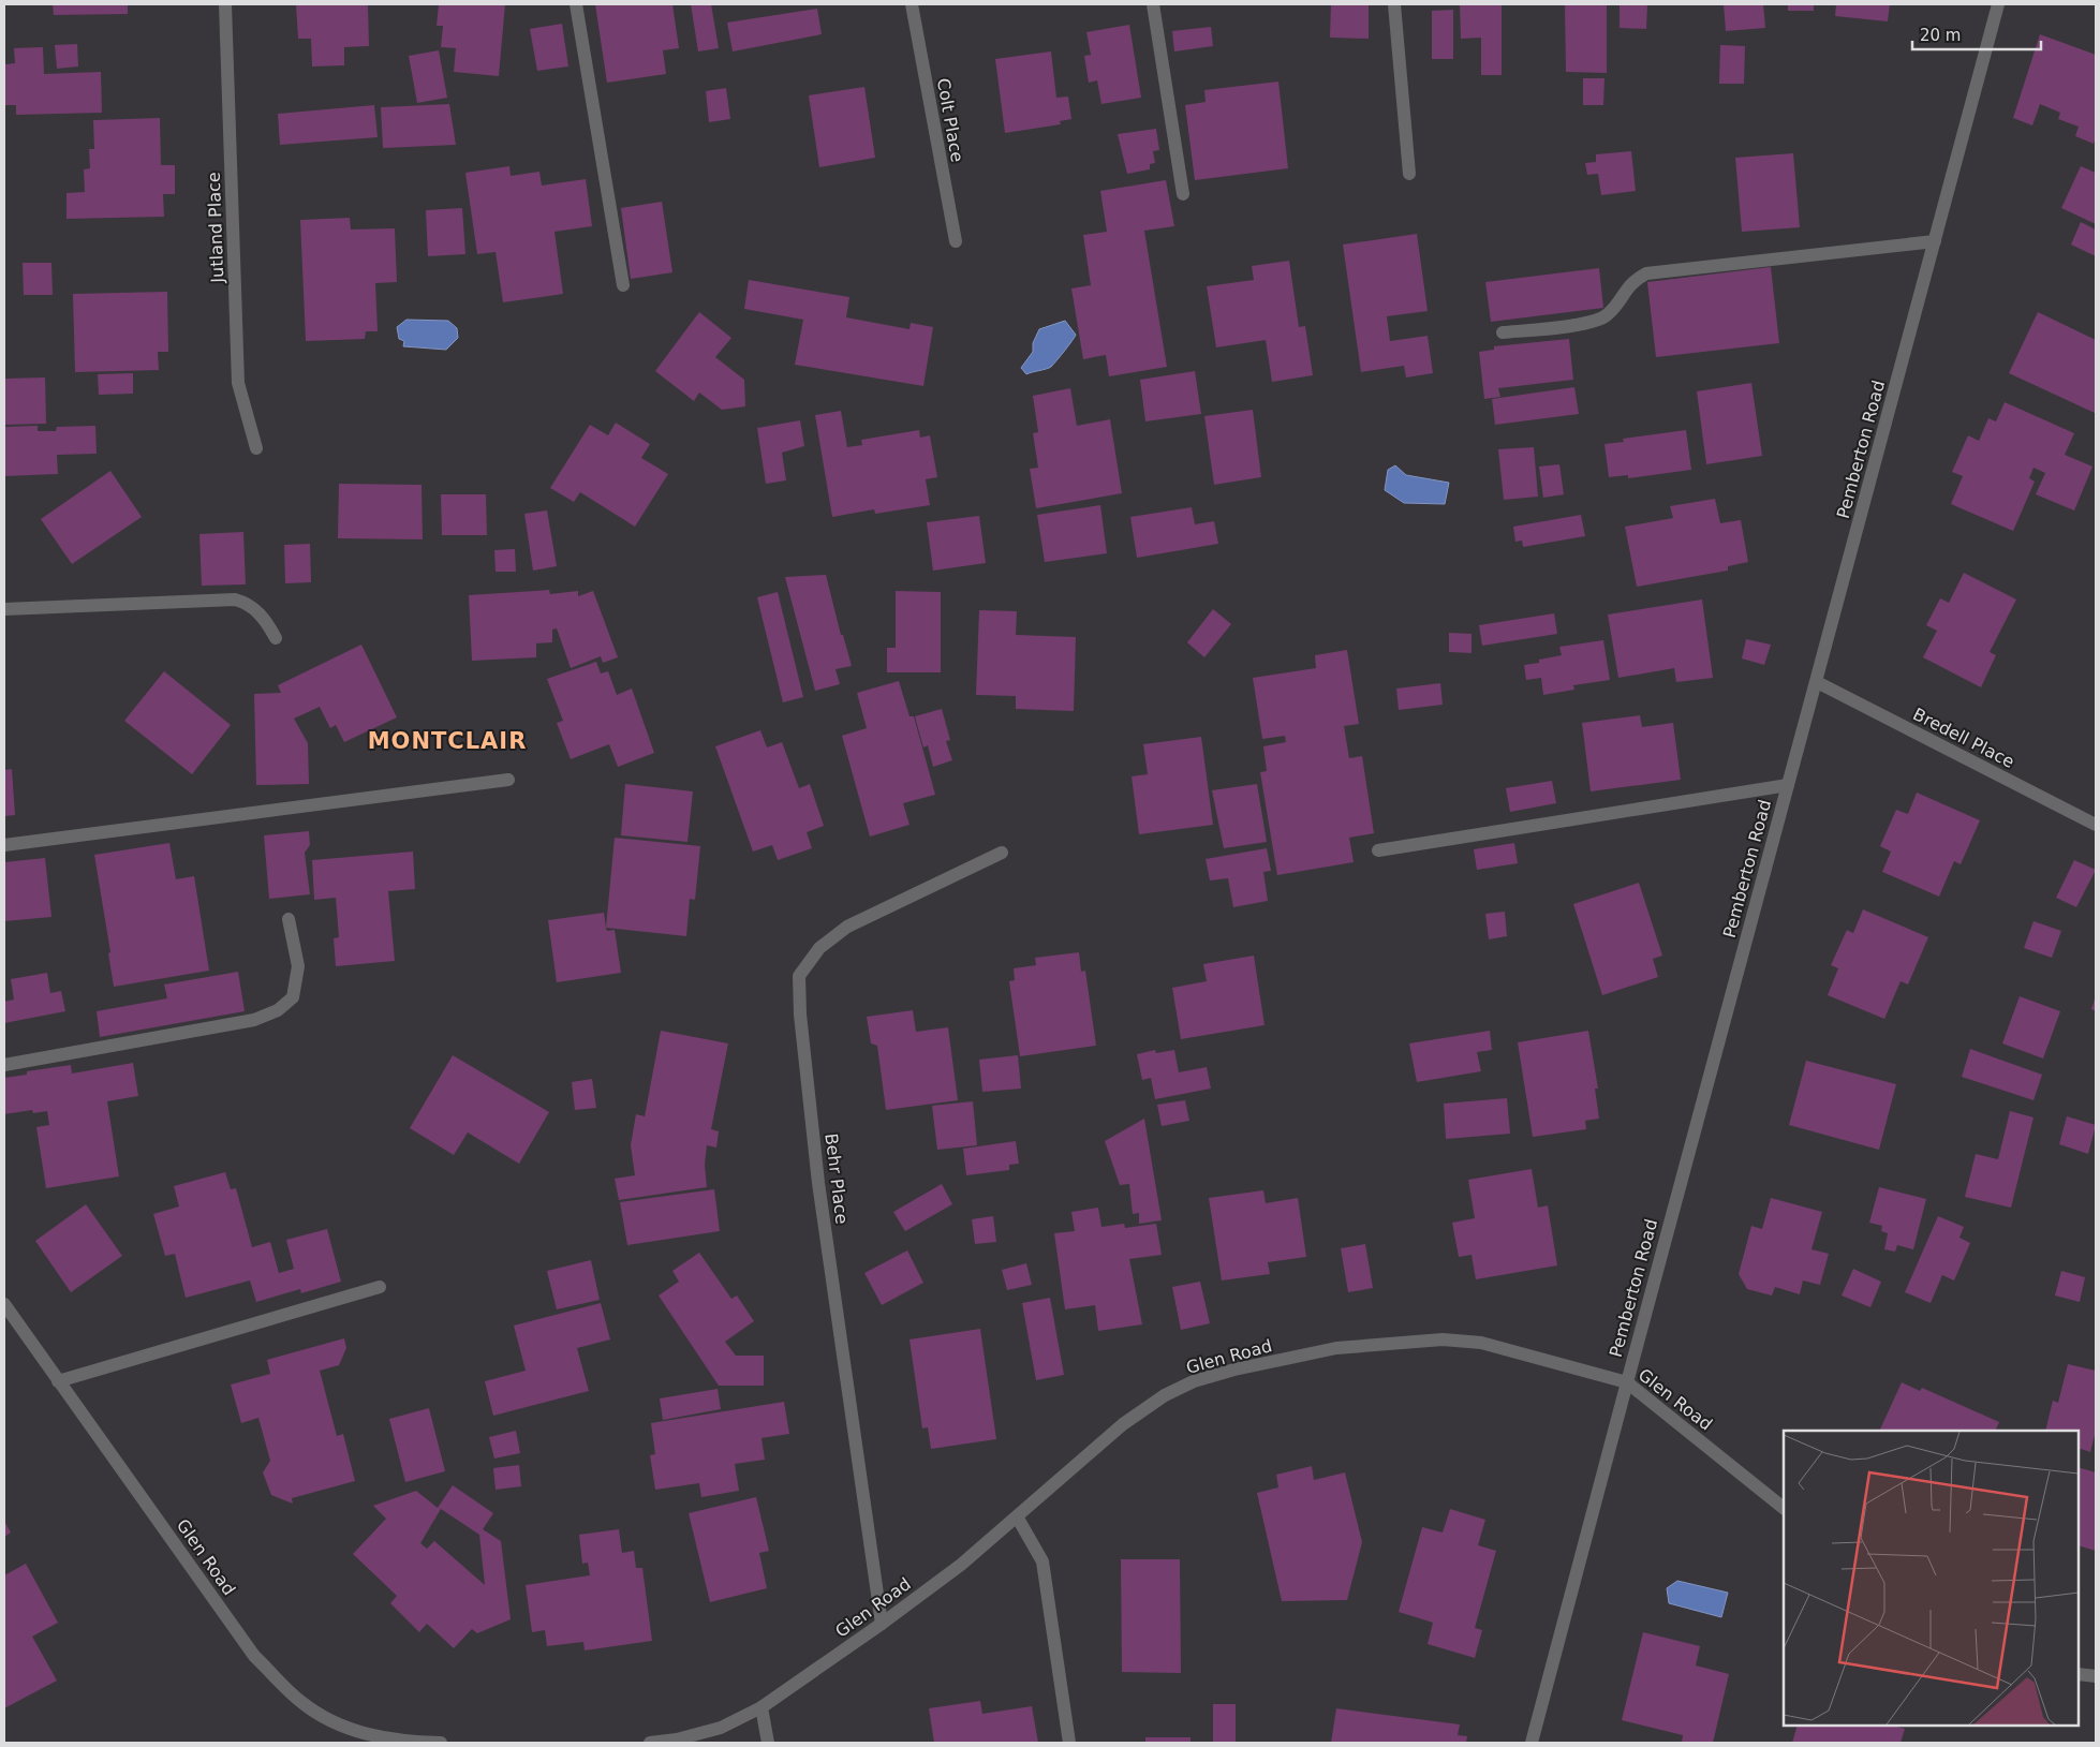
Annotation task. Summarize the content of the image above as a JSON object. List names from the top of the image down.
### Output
{
  "streets": {
    "street": [
      "Colt Place",
      "Jutland Place",
      "Pemberton Road",
      "Bredell Place",
      "Behr Place",
      "Glen Road"
    ]
  },
  "crossings": [
    ["Pemberton Road", "Bredell Place"],
    ["Pemberton Road", "Glen Road"],
    ["Behr Place", "Glen Road"]
  ],
  "districts": ["MONTCLAIR"],
  "scale_bar": "20 m"
}
